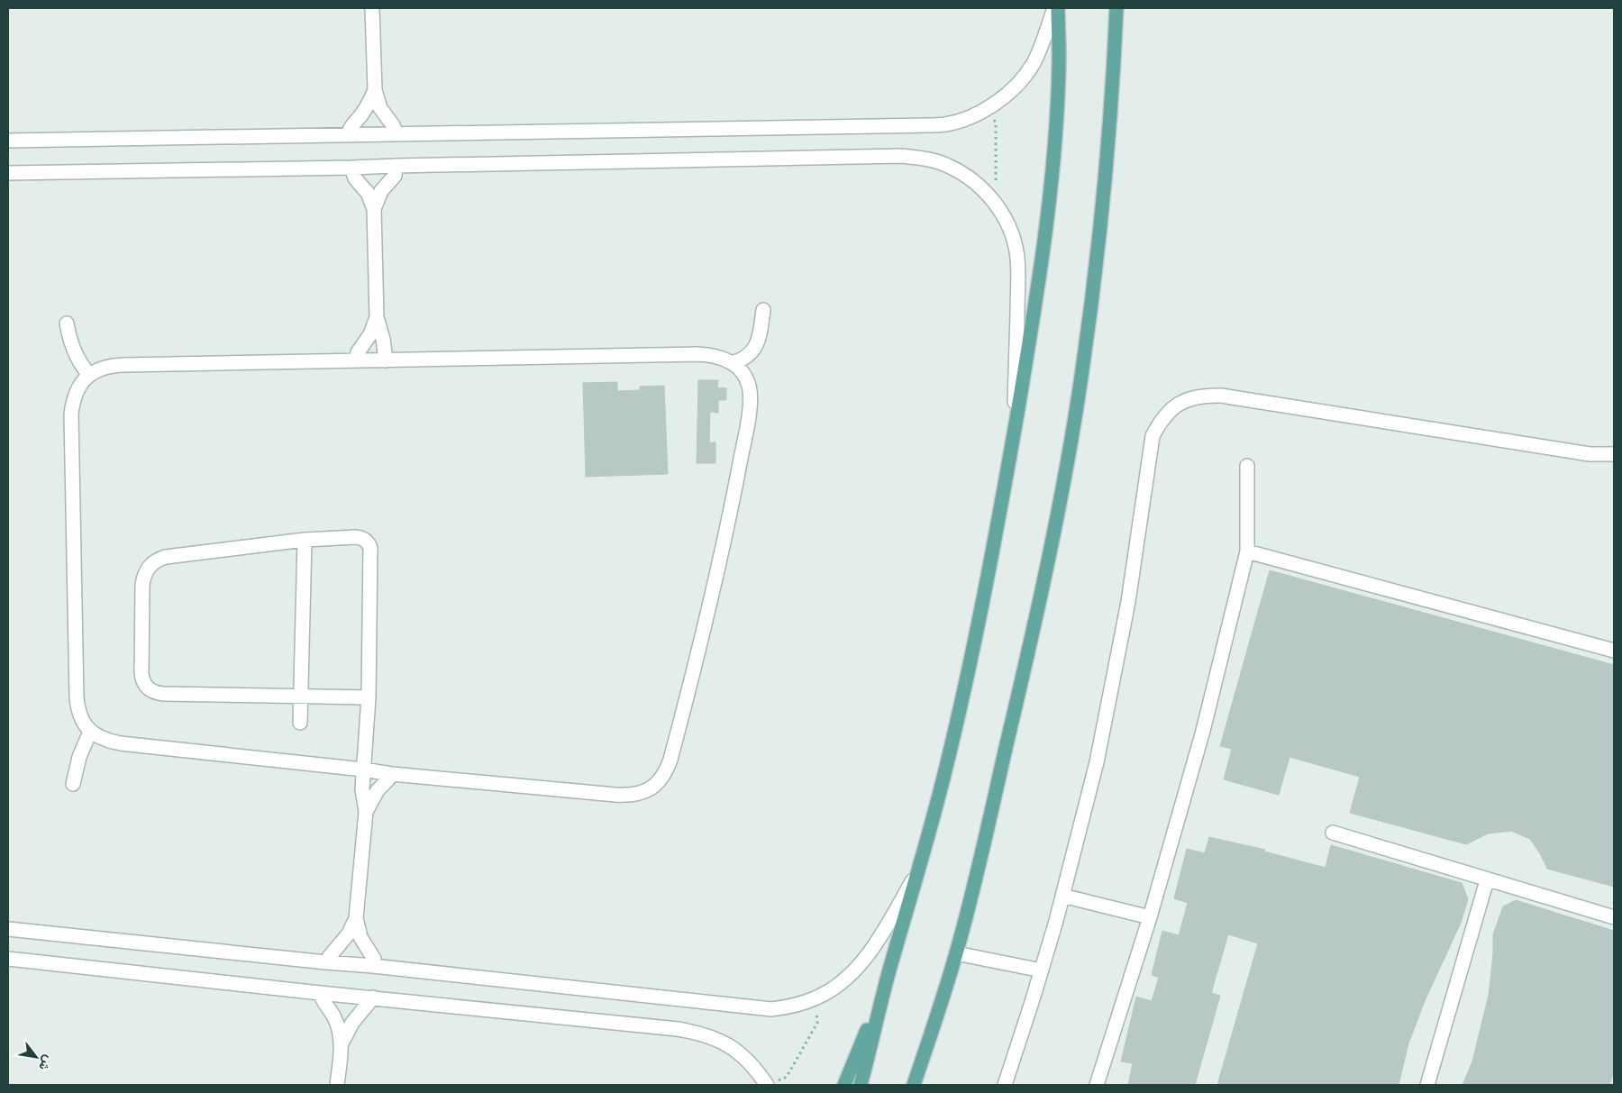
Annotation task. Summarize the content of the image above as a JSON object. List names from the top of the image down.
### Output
{
  "north": "bottom right"
}
